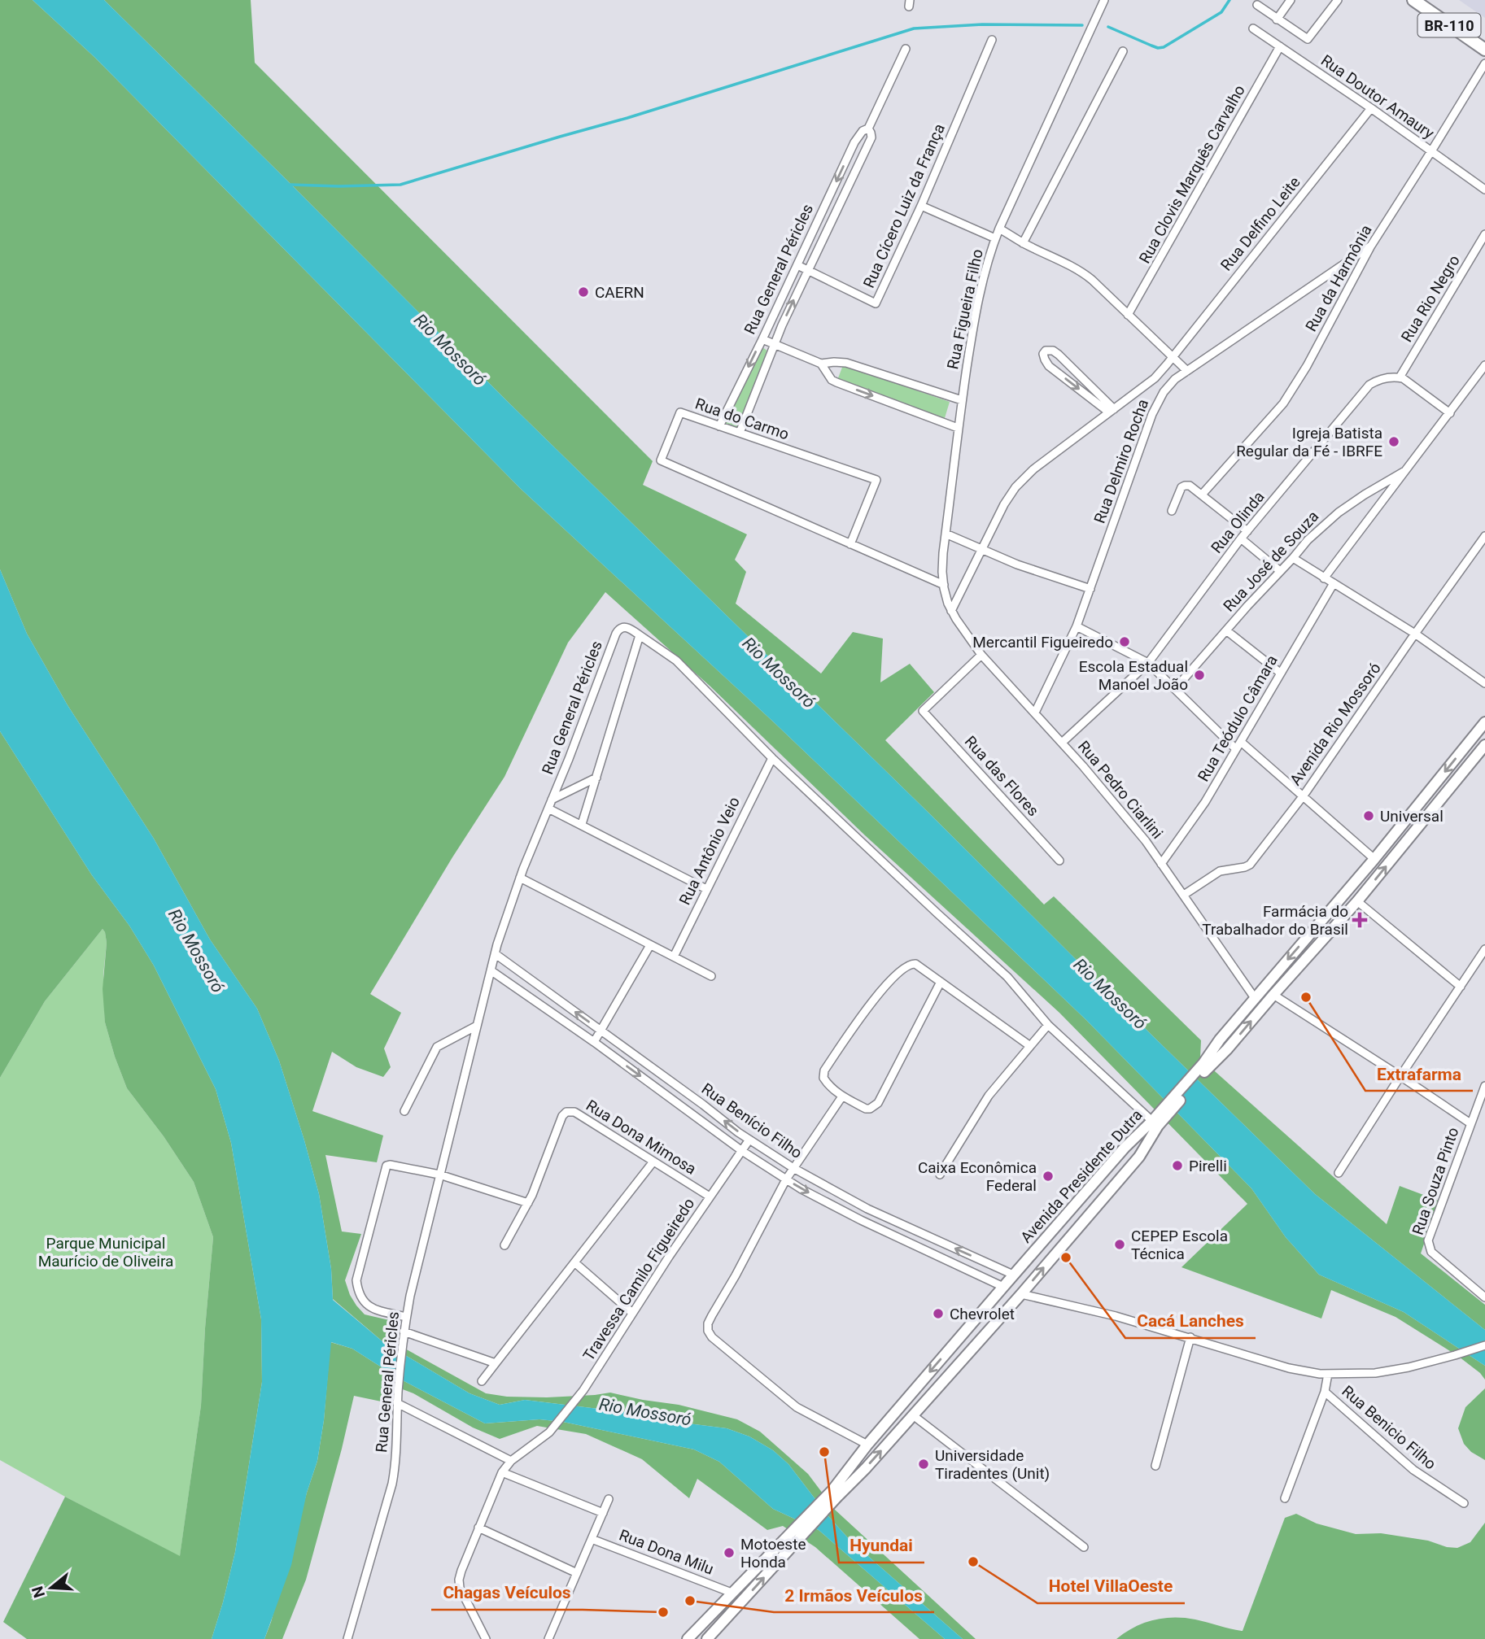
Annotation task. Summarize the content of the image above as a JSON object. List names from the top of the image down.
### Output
{
  "streets": {
    "main road": ["BR-110", "Avenida Presidente Dutra"],
    "street": [
      "Rua Doutor Amaury",
      "Rua Clovis Marquês Carvalho",
      "Rua Cícero Luiz da França",
      "Rua Delfino Leite",
      "Rua General Péricles",
      "Rua da Harmônia",
      "Rua Rio Negro",
      "Rua Figueira Filho",
      "Rua do Carmo",
      "Rua Delmiro Rocha",
      "Rua Olinda",
      "Rua José de Souza",
      "Rua Teódulo Câmara",
      "Avenida Rio Mossoró",
      "Rua das Flores",
      "Rua Pedro Ciarlini",
      "Rua Antônio Veio",
      "Rua Benício Filho",
      "Rua Dona Mimosa",
      "Rua Souza Pinto",
      "Travessa Camilo Figueiredo",
      "Rua Benicio Filho",
      "Rua Dona Milu"
    ]
  },
  "crossings": [
    ["Rua Doutor Amaury", "Rua Clovis Marquês Carvalho"],
    ["Rua Doutor Amaury", "Rua Delfino Leite"],
    ["Rua Doutor Amaury", "Rua da Harmônia"],
    ["Rua Cícero Luiz da França", "Rua General Péricles"],
    ["Rua Delfino Leite", "Rua Figueira Filho"],
    ["Rua Delfino Leite", "Rua Pedro Ciarlini"],
    ["Rua General Péricles", "Rua do Carmo"],
    ["Rua General Péricles", "Rua Benício Filho"],
    ["Rua da Harmônia", "Rua Delmiro Rocha"],
    ["Rua Rio Negro", "Rua Olinda"],
    ["Rua Figueira Filho", "Rua do Carmo"],
    ["Rua Figueira Filho", "Rua Pedro Ciarlini"],
    ["Rua Delmiro Rocha", "Rua Pedro Ciarlini"],
    ["Rua Olinda", "Rua Pedro Ciarlini"],
    ["Rua Teódulo Câmara", "Rua Pedro Ciarlini"],
    ["Avenida Rio Mossoró", "Rua Pedro Ciarlini"],
    ["Rua das Flores", "Rua Pedro Ciarlini"],
    ["Rua Pedro Ciarlini", "Avenida Presidente Dutra"],
    ["Rua Benício Filho", "Avenida Presidente Dutra"],
    ["Rua Benício Filho", "Travessa Camilo Figueiredo"],
    ["Rua Dona Mimosa", "Travessa Camilo Figueiredo"],
    ["Avenida Presidente Dutra", "Rua Dona Milu"]
  ],
  "water": ["Rio Mossoró"],
  "parks": ["Parque Municipal Maurício de Oliveira"],
  "places": {
    "other": [
      "CAERN",
      "Igreja Batista Regular da Fé - IBRFE",
      "Mercantil Figueiredo",
      "Escola Estadual Manoel João",
      "Universal",
      "Extrafarma",
      "Pirelli",
      "Caixa Econômica Federal",
      "CEPEP Escola Técnica",
      "Cacá Lanches",
      "Chevrolet",
      "Hyundai",
      "Universidade Tiradentes (Unit)",
      "Motoeste Honda",
      "Hotel VillaOeste",
      "2 Irmãos Veículos",
      "Chagas Veículos"
    ],
    "health": ["Farmácia do Trabalhador do Brasil"]
  },
  "north": "left"
}
